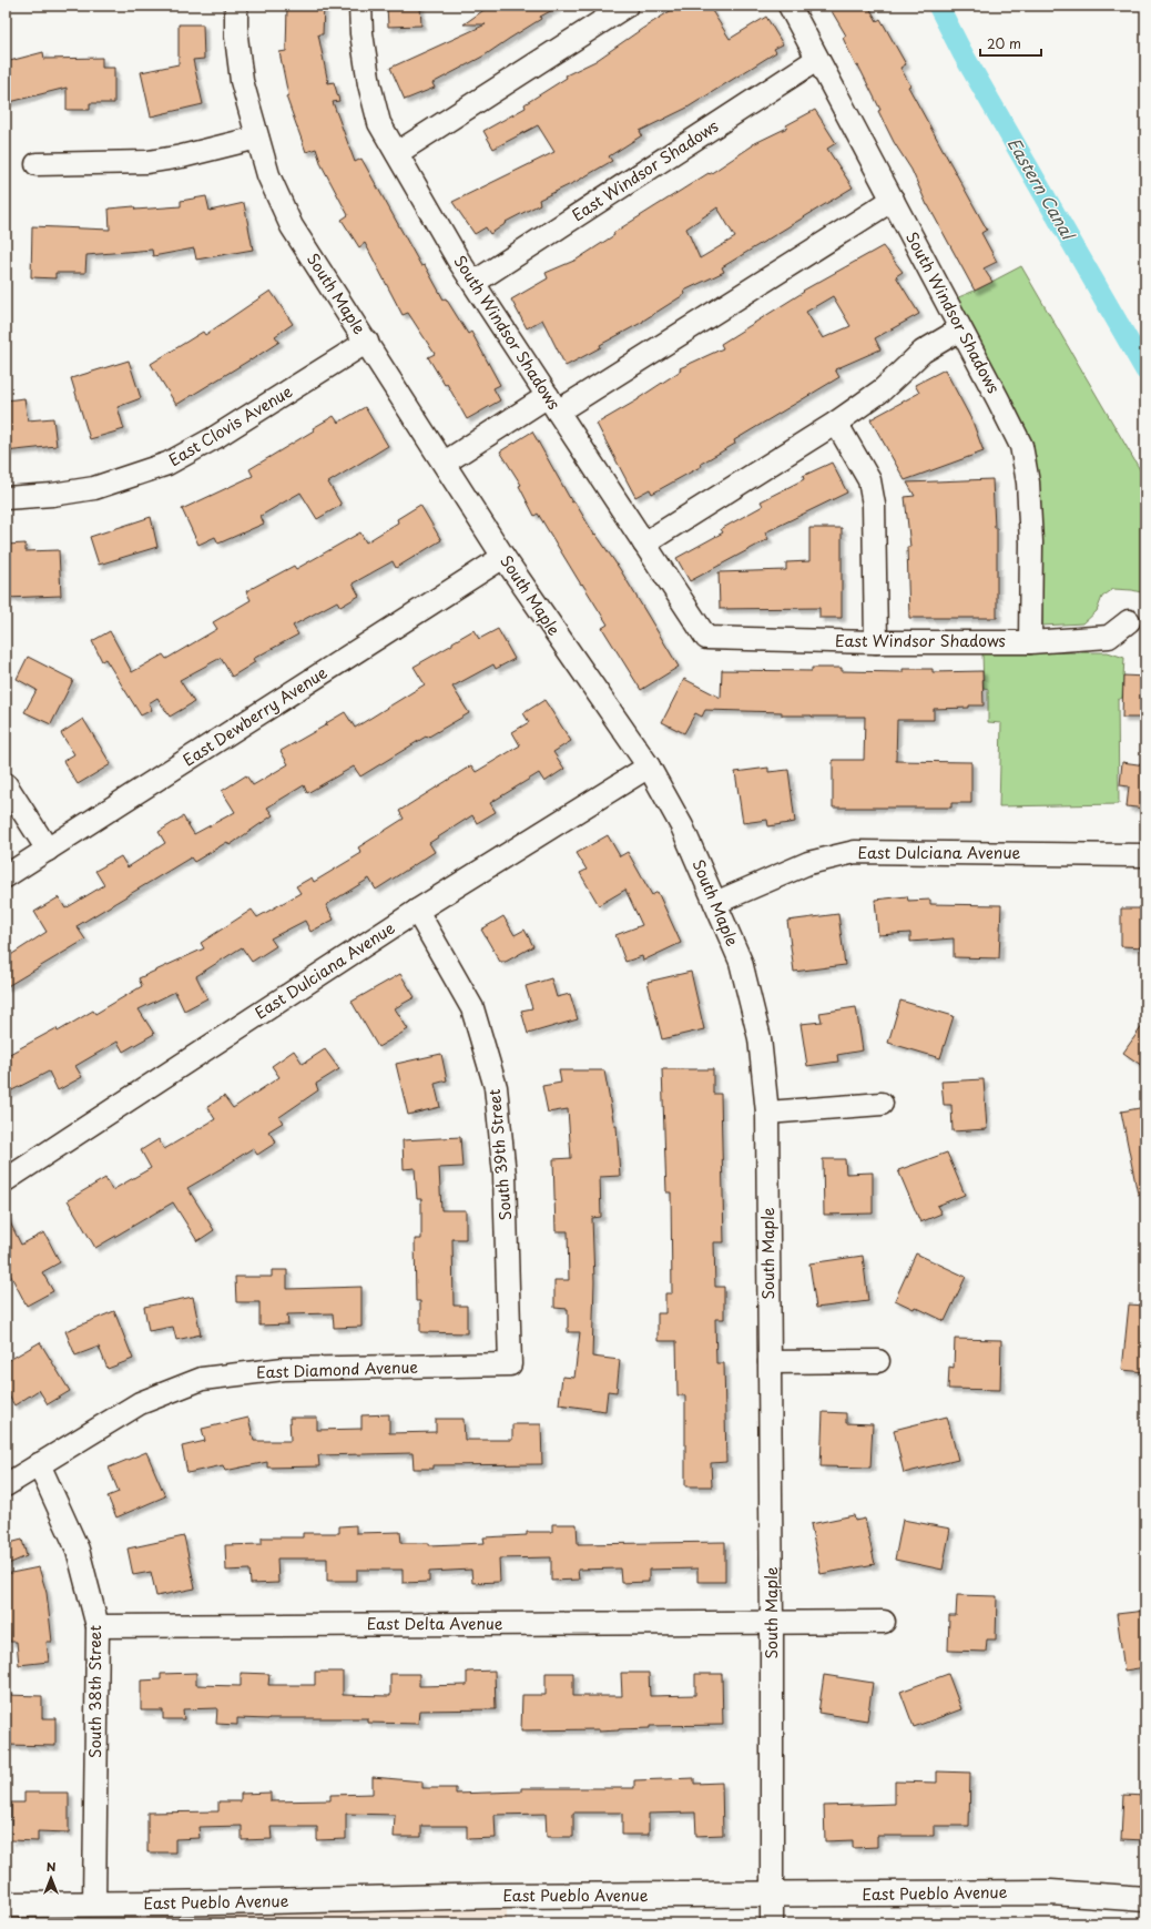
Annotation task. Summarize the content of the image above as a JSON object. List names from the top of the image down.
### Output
{
  "streets": {
    "street": [
      "East Windsor Shadows",
      "South Maple",
      "South Windsor Shadows",
      "East Clovis Avenue",
      "East Dewberry Avenue",
      "East Dulciana Avenue",
      "South 39th Street",
      "East Diamond Avenue",
      "East Delta Avenue",
      "South 38th Street",
      "East Pueblo Avenue"
    ]
  },
  "crossings": [
    ["East Windsor Shadows", "South Windsor Shadows"],
    ["South Maple", "East Clovis Avenue"],
    ["South Maple", "East Dewberry Avenue"],
    ["South Maple", "East Dulciana Avenue"],
    ["South Maple", "East Delta Avenue"],
    ["South Maple", "East Pueblo Avenue"],
    ["East Dulciana Avenue", "South 39th Street"],
    ["South 39th Street", "East Diamond Avenue"],
    ["East Diamond Avenue", "South 38th Street"],
    ["East Delta Avenue", "South 38th Street"],
    ["South 38th Street", "East Pueblo Avenue"]
  ],
  "water": ["Eastern Canal"],
  "scale_bar": "20 m",
  "north": "top"
}
